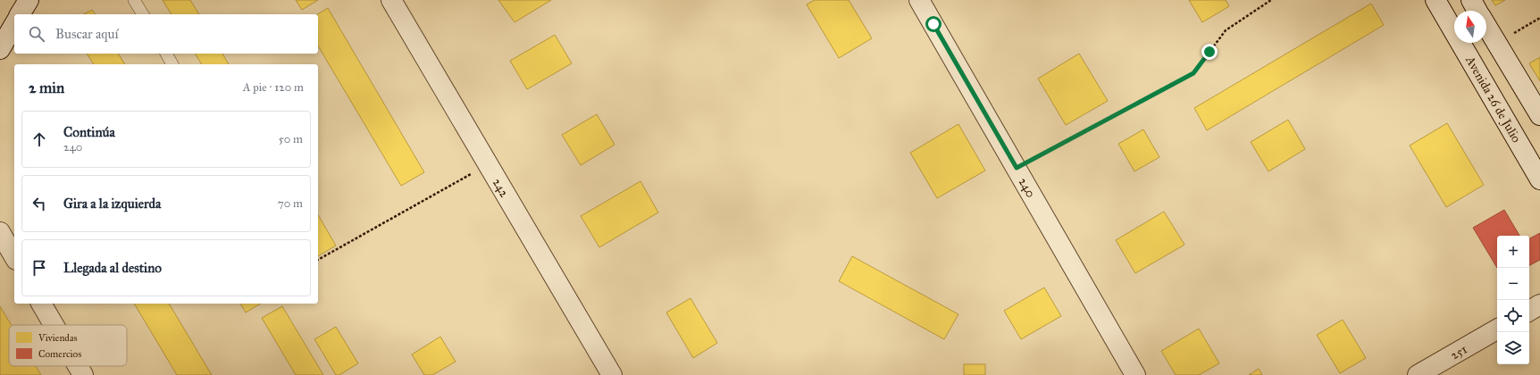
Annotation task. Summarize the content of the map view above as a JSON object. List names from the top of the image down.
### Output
{
  "streets": {
    "street": [
      "Avenida 26 de Julio",
      "242",
      "240",
      "251"
    ]
  },
  "legend": ["Viviendas", "Comercios"],
  "north": "top",
  "page": {
    "search": "Buscar aquí",
    "heading": ["2 min", "A pie · 120 m"],
    "list": [
      ["Continúa", "240", "50 m"],
      ["Gira a la izquierda", "70 m"],
      "Llegada al destino"
    ],
    "map_buttons": ["+", "−"]
  }
}
